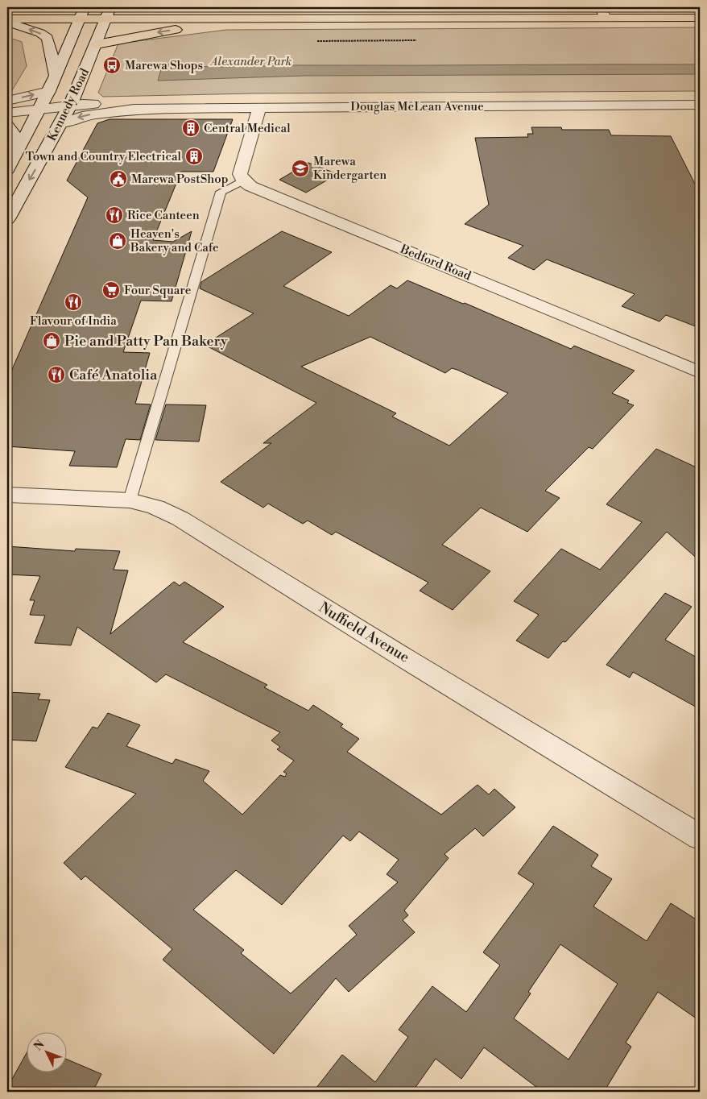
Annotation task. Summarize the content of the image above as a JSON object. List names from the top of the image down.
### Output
{
  "streets": {
    "street": [
      "Kennedy Road",
      "Douglas McLean Avenue",
      "Bedford Road",
      "Nuffield Avenue"
    ]
  },
  "crossings": [
    ["Kennedy Road", "Douglas McLean Avenue"]
  ],
  "parks": ["Alexander Park"],
  "places": {
    "bus stop": ["Marewa Shops"],
    "building": ["Central Medical", "Town and Country Electrical"],
    "school or university": ["Marewa Kindergarten"],
    "public building": ["Marewa PostShop"],
    "restaurant": ["Rice Canteen", "Flavour of India", "Café Anatolia"],
    "shop": ["Heaven's Bakery and Cafe", "Pie and Patty Pan Bakery"],
    "supermarket": ["Four Square"]
  },
  "north": "top left"
}
